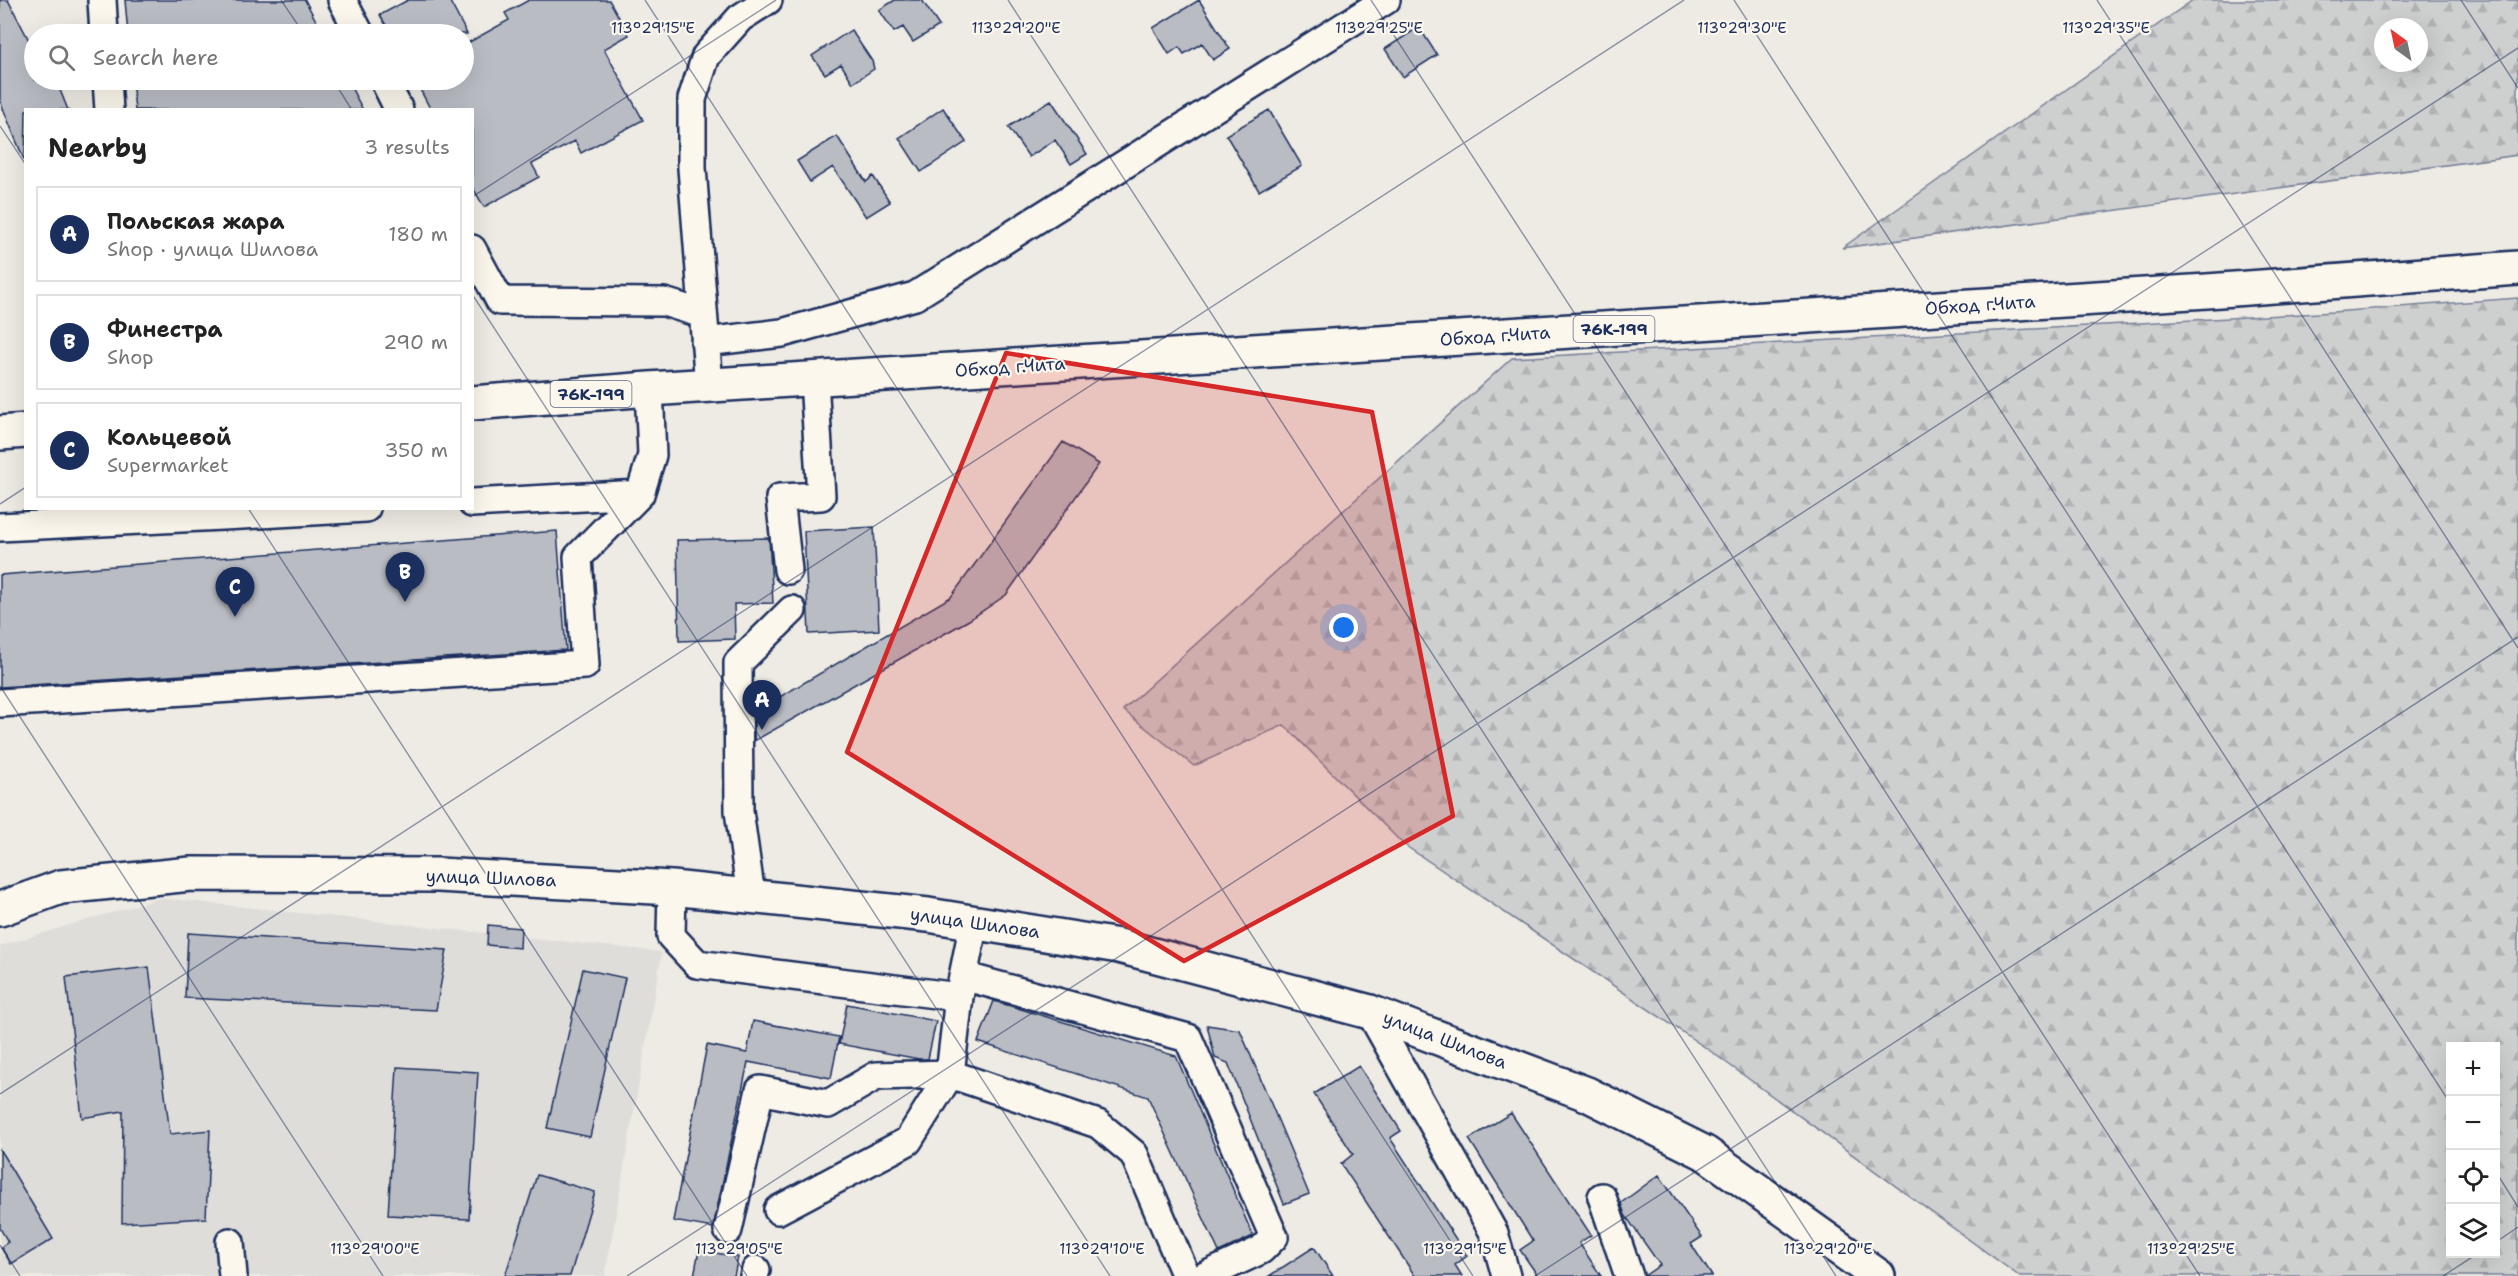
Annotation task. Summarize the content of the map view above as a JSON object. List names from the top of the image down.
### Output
{
  "streets": {
    "main road": ["Обход г.Чита", "76К-199", "улица Шилова"]
  },
  "north": "top left",
  "page": {
    "search": "Search here",
    "heading": ["Nearby", "3 results"],
    "list": [
      {
        "mark": "A",
        "name": "Польская жара",
        "note": "Shop · улица Шилова",
        "value": "180 m"
      },
      {
        "mark": "B",
        "name": "Финестра",
        "note": "Shop",
        "value": "290 m"
      },
      {
        "mark": "C",
        "name": "Кольцевой",
        "note": "Supermarket",
        "value": "350 m"
      }
    ],
    "pins": ["B", "C", "A"],
    "map_buttons": ["+", "−"]
  },
  "coordinates": [
    "113°29'15\"E",
    "113°29'20\"E",
    "113°29'25\"E",
    "113°29'30\"E",
    "113°29'35\"E",
    "113°29'00\"E",
    "113°29'05\"E",
    "113°29'10\"E"
  ]
}
